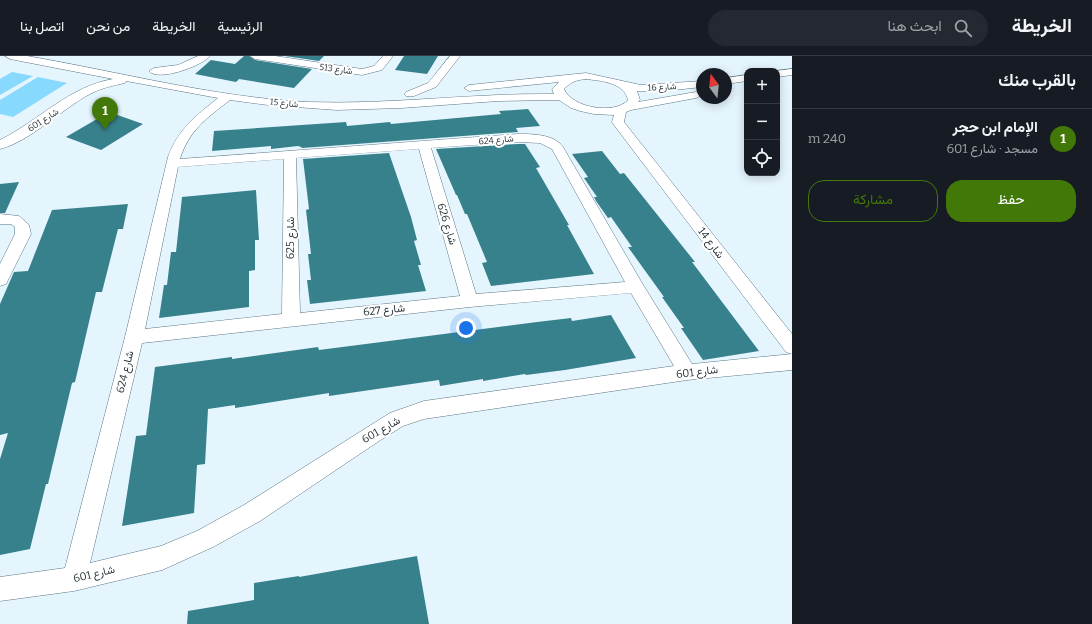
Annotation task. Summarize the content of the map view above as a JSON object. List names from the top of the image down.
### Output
{
  "streets": {
    "street": [
      "شارع 513",
      "شارع 16",
      "شارع 15",
      "شارع 601",
      "شارع 624",
      "شارع 626",
      "شارع 625",
      "شارع 14",
      "شارع 627"
    ]
  },
  "crossings": [
    ["شارع 16", "شارع 14"],
    ["شارع 15", "شارع 601"],
    ["شارع 15", "شارع 624"],
    ["شارع 601", "شارع 624"],
    ["شارع 624", "شارع 626"],
    ["شارع 624", "شارع 625"],
    ["شارع 624", "شارع 627"],
    ["شارع 626", "شارع 627"],
    ["شارع 625", "شارع 627"]
  ],
  "north": "top",
  "page": {
    "header": "الخريطة",
    "search": "ابحث هنا",
    "nav": [
      "الرئيسية",
      "الخريطة",
      "من نحن",
      "اتصل بنا"
    ],
    "heading": "بالقرب منك",
    "map_buttons": ["+", "−"],
    "pins": "1",
    "list": [
      {
        "mark": "1",
        "name": "الإمام ابن حجر",
        "note": "مسجد · شارع 601",
        "value": "240 m"
      }
    ],
    "buttons": ["حفظ", "مشاركة"]
  }
}
